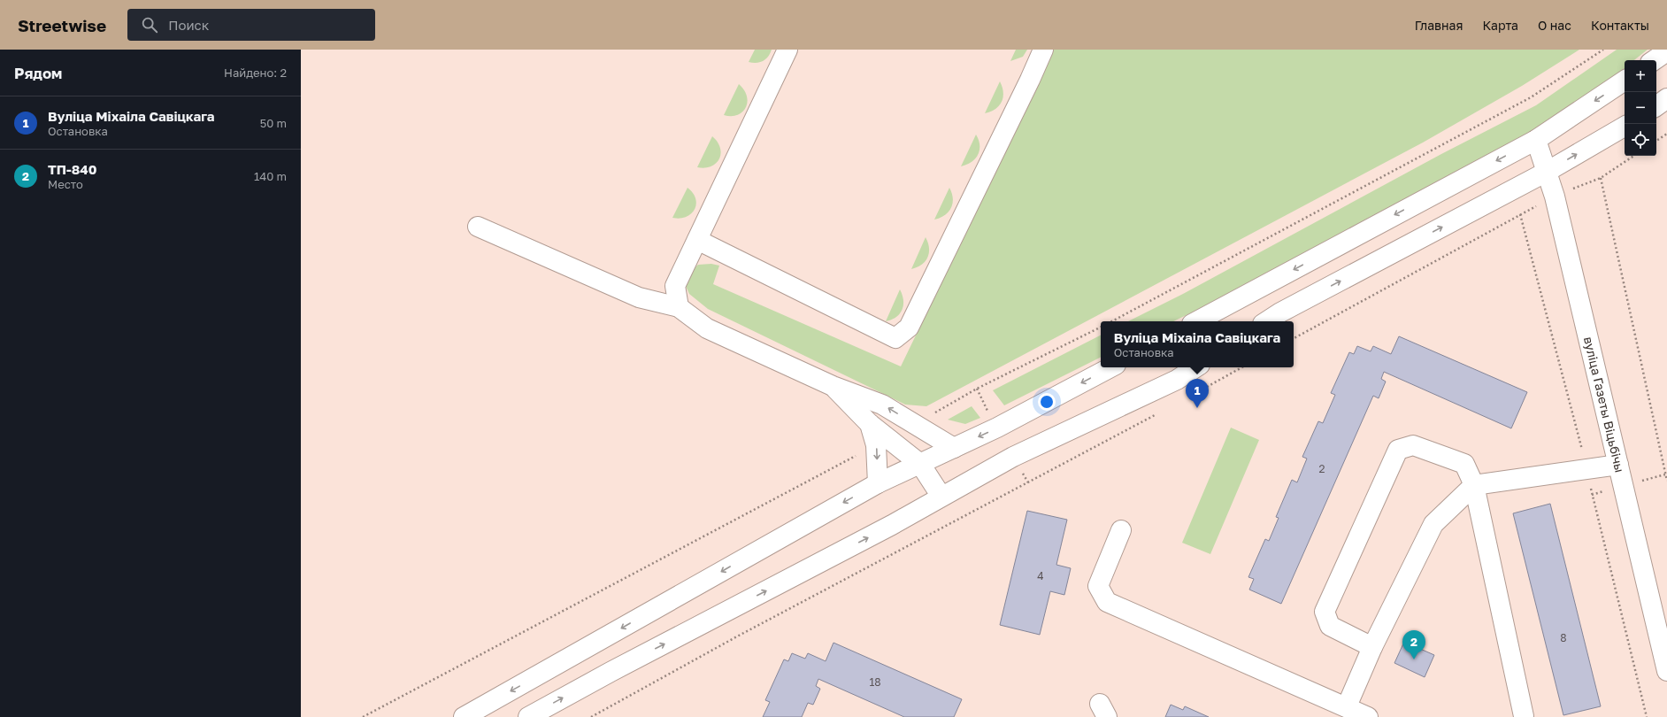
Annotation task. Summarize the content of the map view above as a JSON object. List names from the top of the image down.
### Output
{
  "streets": {
    "main road": ["вуліца Газеты Віцьбічы"]
  },
  "house_numbers": [
    "2",
    "4",
    "8",
    "18"
  ],
  "page": {
    "header": "Streetwise",
    "search": "Поиск",
    "nav": [
      "Главная",
      "Карта",
      "О нас",
      "Контакты"
    ],
    "heading": ["Рядом", "Найдено: 2"],
    "map_buttons": ["+", "−"],
    "list": [
      {
        "mark": "1",
        "name": "Вуліца Міхаіла Савіцкага",
        "note": "Остановка",
        "value": "50 m"
      },
      {
        "mark": "2",
        "name": "ТП-840",
        "note": "Место",
        "value": "140 m"
      }
    ],
    "popup": ["Вуліца Міхаіла Савіцкага", "Остановка"],
    "pins": ["1", "2"]
  }
}
